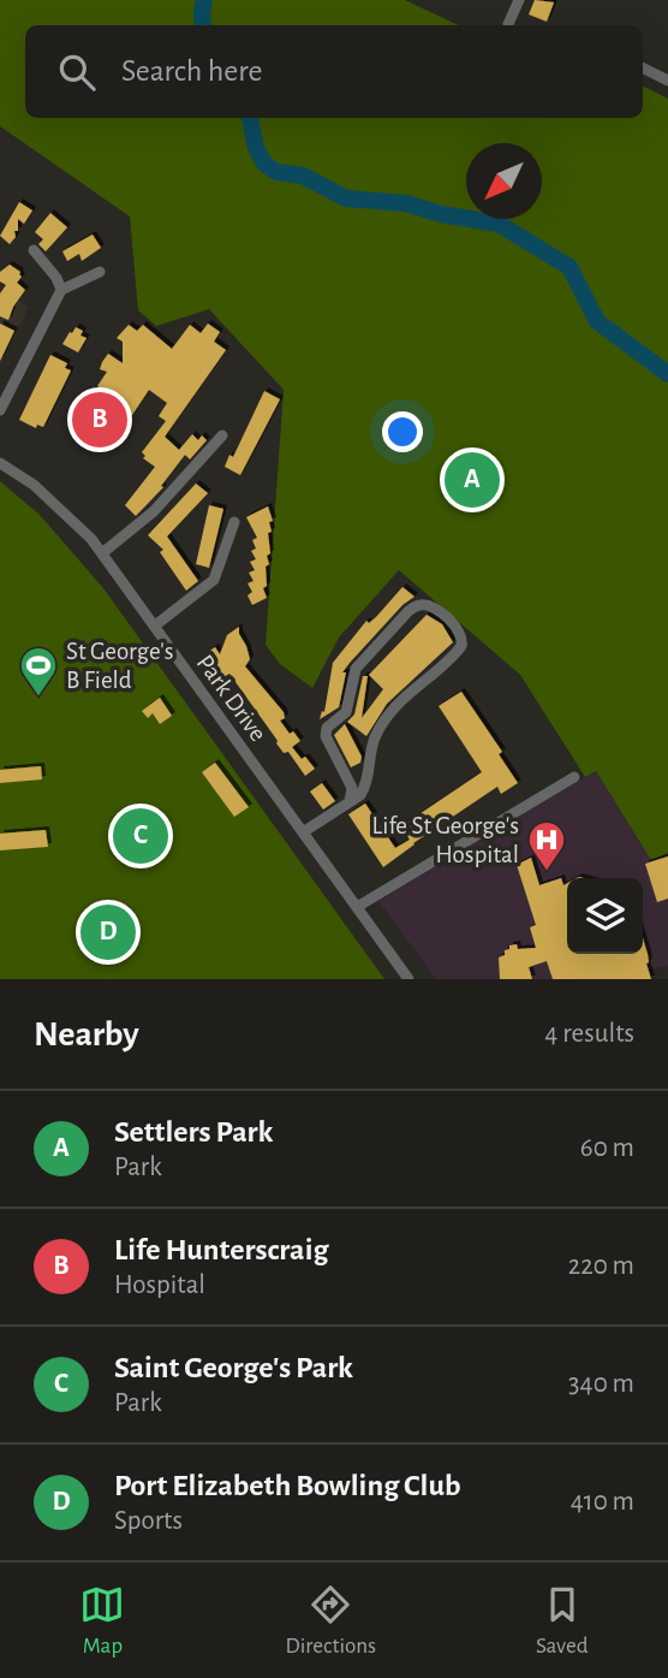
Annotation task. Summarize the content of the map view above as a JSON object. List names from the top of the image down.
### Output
{
  "streets": {
    "street": ["Park Drive"]
  },
  "places": {
    "sports": ["St George's B Field"],
    "hospital": ["Life St George's Hospital"]
  },
  "north": "bottom left",
  "page": {
    "search": "Search here",
    "pins": [
      "B",
      "A",
      "C",
      "D"
    ],
    "heading": ["Nearby", "4 results"],
    "list": [
      {
        "mark": "A",
        "name": "Settlers Park",
        "note": "Park",
        "value": "60 m"
      },
      {
        "mark": "B",
        "name": "Life Hunterscraig",
        "note": "Hospital",
        "value": "220 m"
      },
      {
        "mark": "C",
        "name": "Saint George's Park",
        "note": "Park",
        "value": "340 m"
      },
      {
        "mark": "D",
        "name": "Port Elizabeth Bowling Club",
        "note": "Sports",
        "value": "410 m"
      }
    ],
    "nav": ["Map", "Directions", "Saved"]
  }
}
